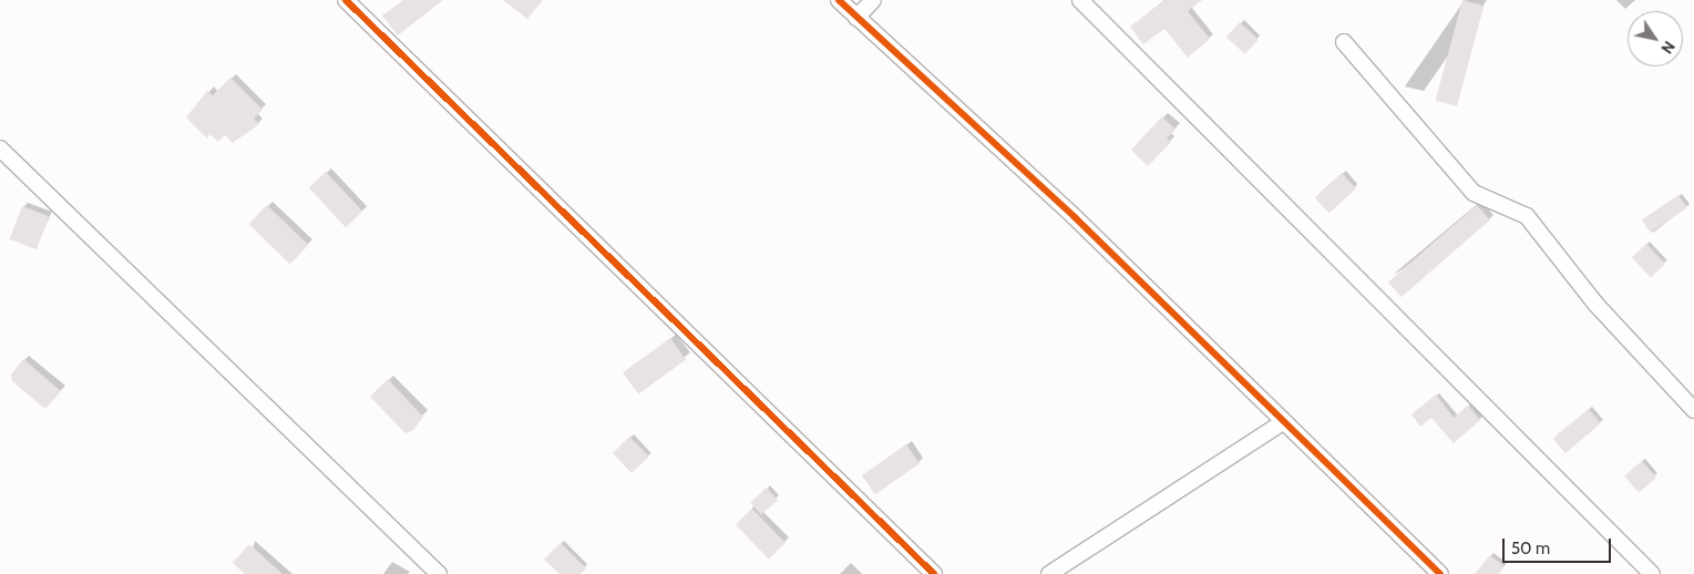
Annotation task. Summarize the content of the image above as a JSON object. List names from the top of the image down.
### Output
{
  "scale_bar": "50 m",
  "north": "bottom right"
}
